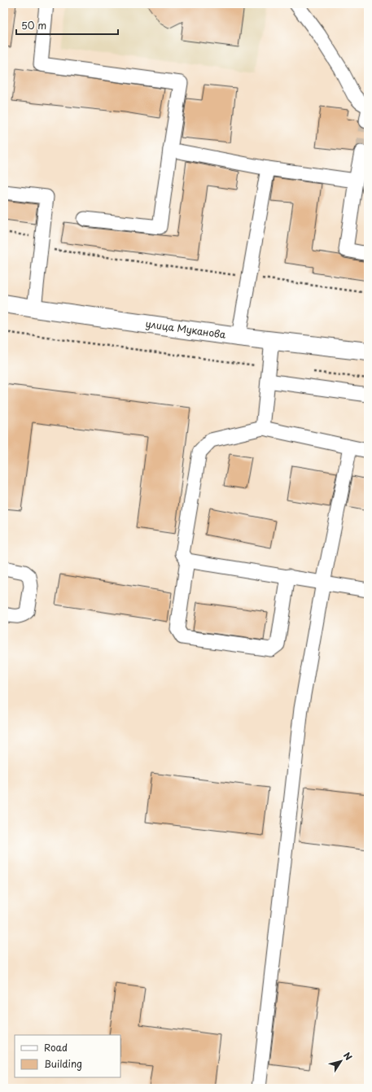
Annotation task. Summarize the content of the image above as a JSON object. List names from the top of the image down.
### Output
{
  "streets": {
    "main road": ["улица Муканова"]
  },
  "legend": ["Road", "Building"],
  "scale_bar": "50 m",
  "north": "top right"
}
